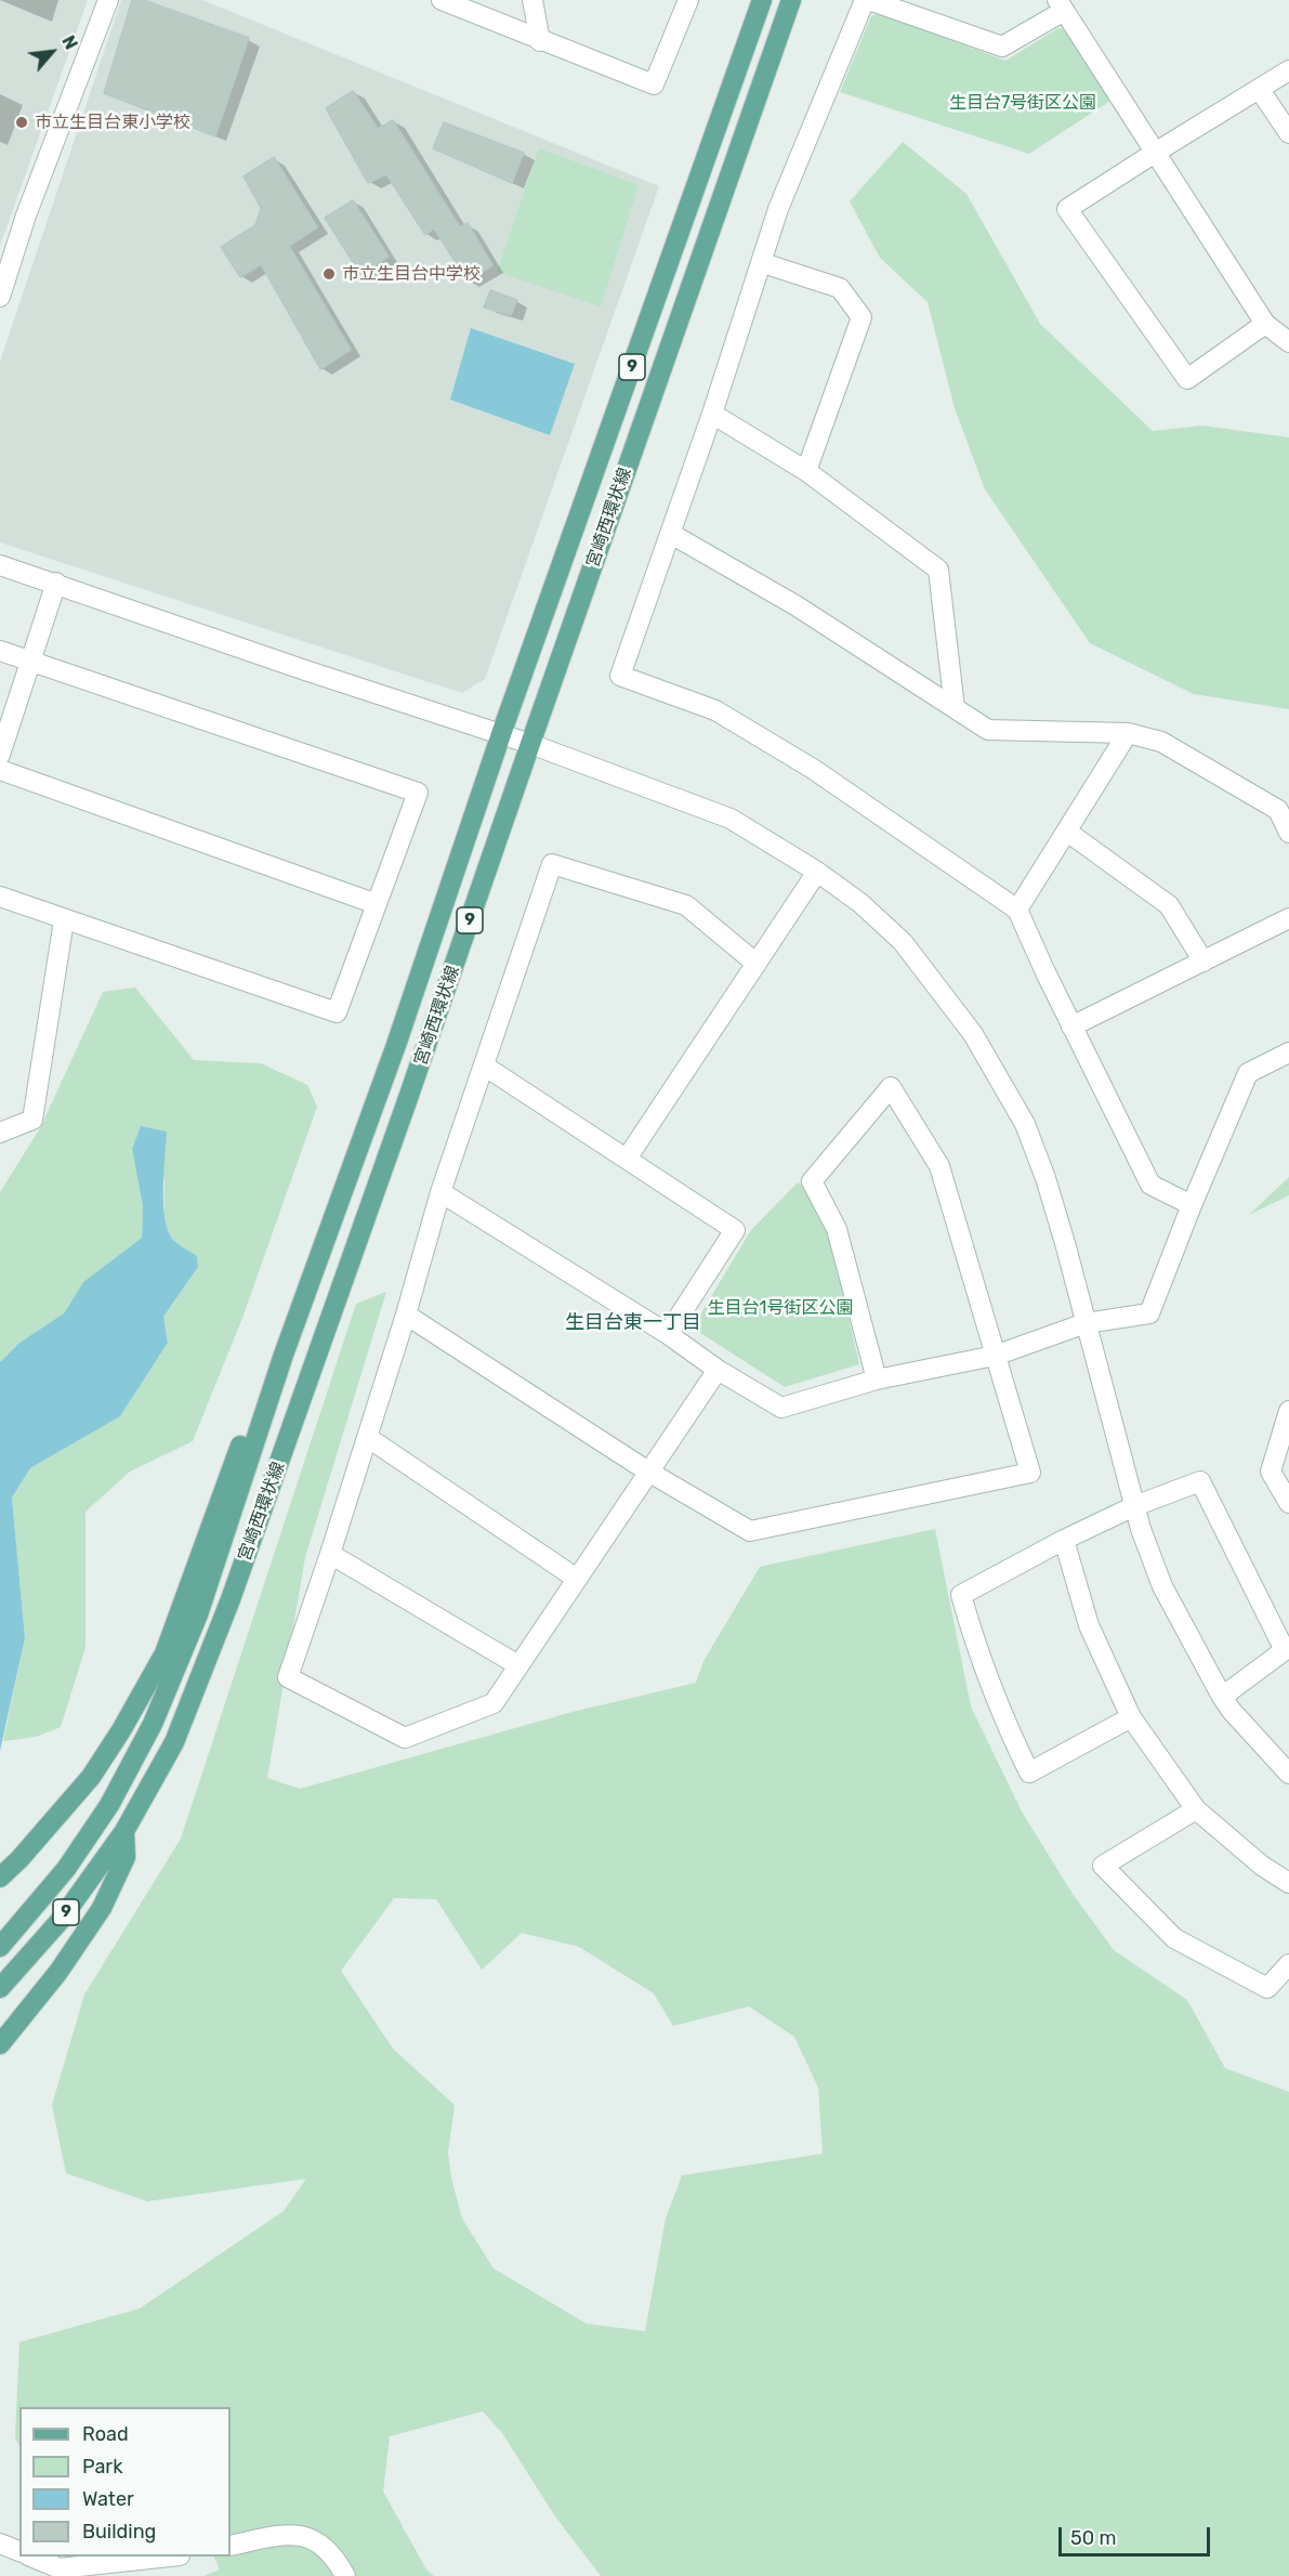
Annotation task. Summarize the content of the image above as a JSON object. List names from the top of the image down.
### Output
{
  "streets": {
    "main road": ["9", "宮崎西環状線"]
  },
  "districts": ["生目台東一丁目"],
  "parks": ["生目台7号街区公園", "生目台1号街区公園"],
  "places": ["市立生目台東小学校", "市立生目台中学校"],
  "legend": [
    "Road",
    "Park",
    "Water",
    "Building"
  ],
  "scale_bar": "50 m",
  "north": "top right"
}
